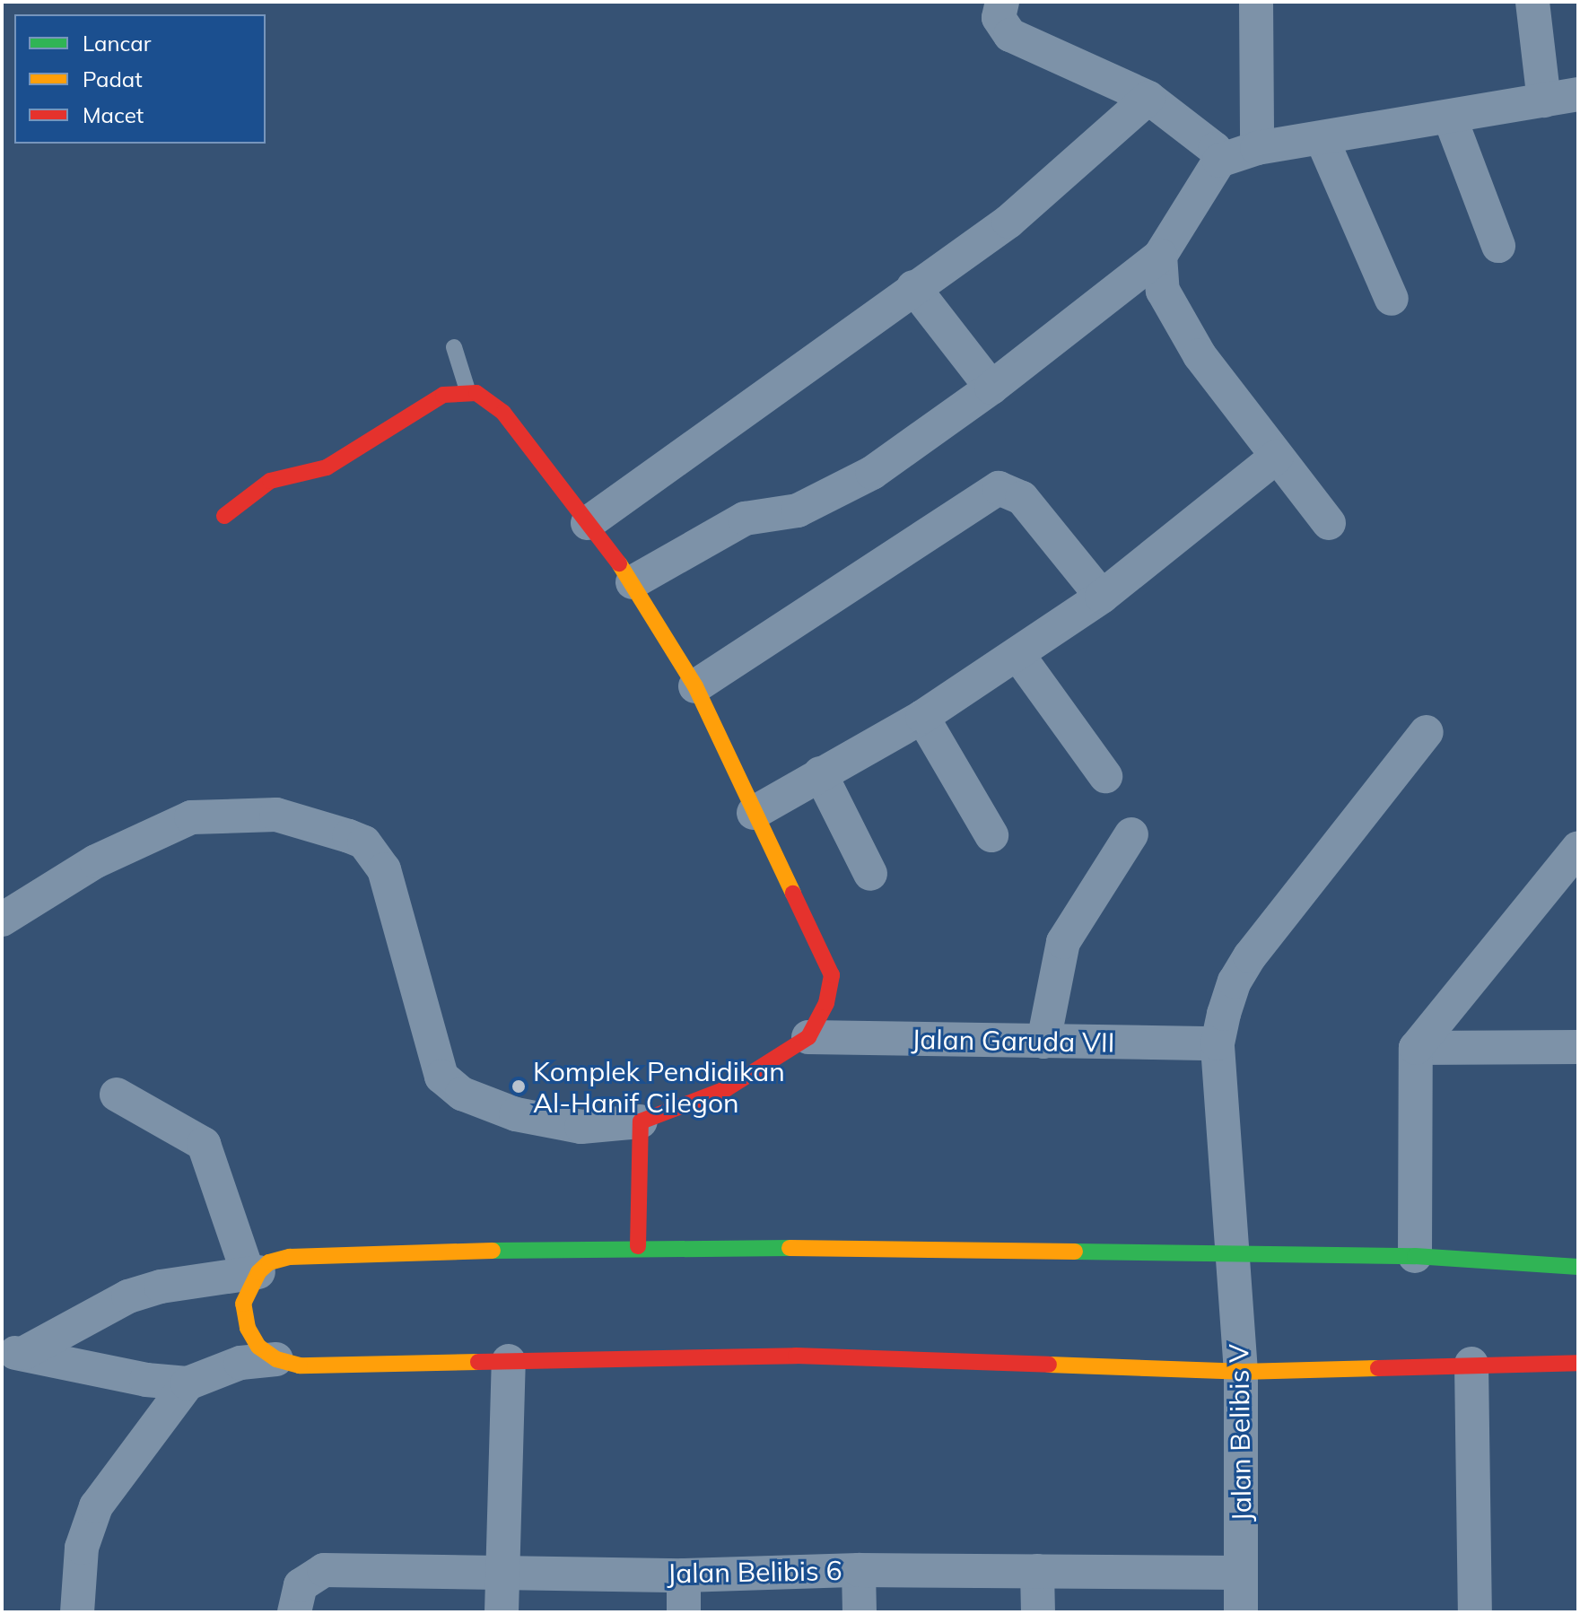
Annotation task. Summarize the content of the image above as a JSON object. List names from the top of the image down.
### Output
{
  "streets": {
    "street": ["Jalan Garuda VII", "Jalan Belibis V", "Jalan Belibis 6"]
  },
  "crossings": [
    ["Jalan Garuda VII", "Jalan Belibis V"],
    ["Jalan Belibis V", "Jalan Belibis 6"]
  ],
  "places": ["Komplek Pendidikan Al-Hanif Cilegon"],
  "legend": ["Lancar", "Padat", "Macet"]
}
